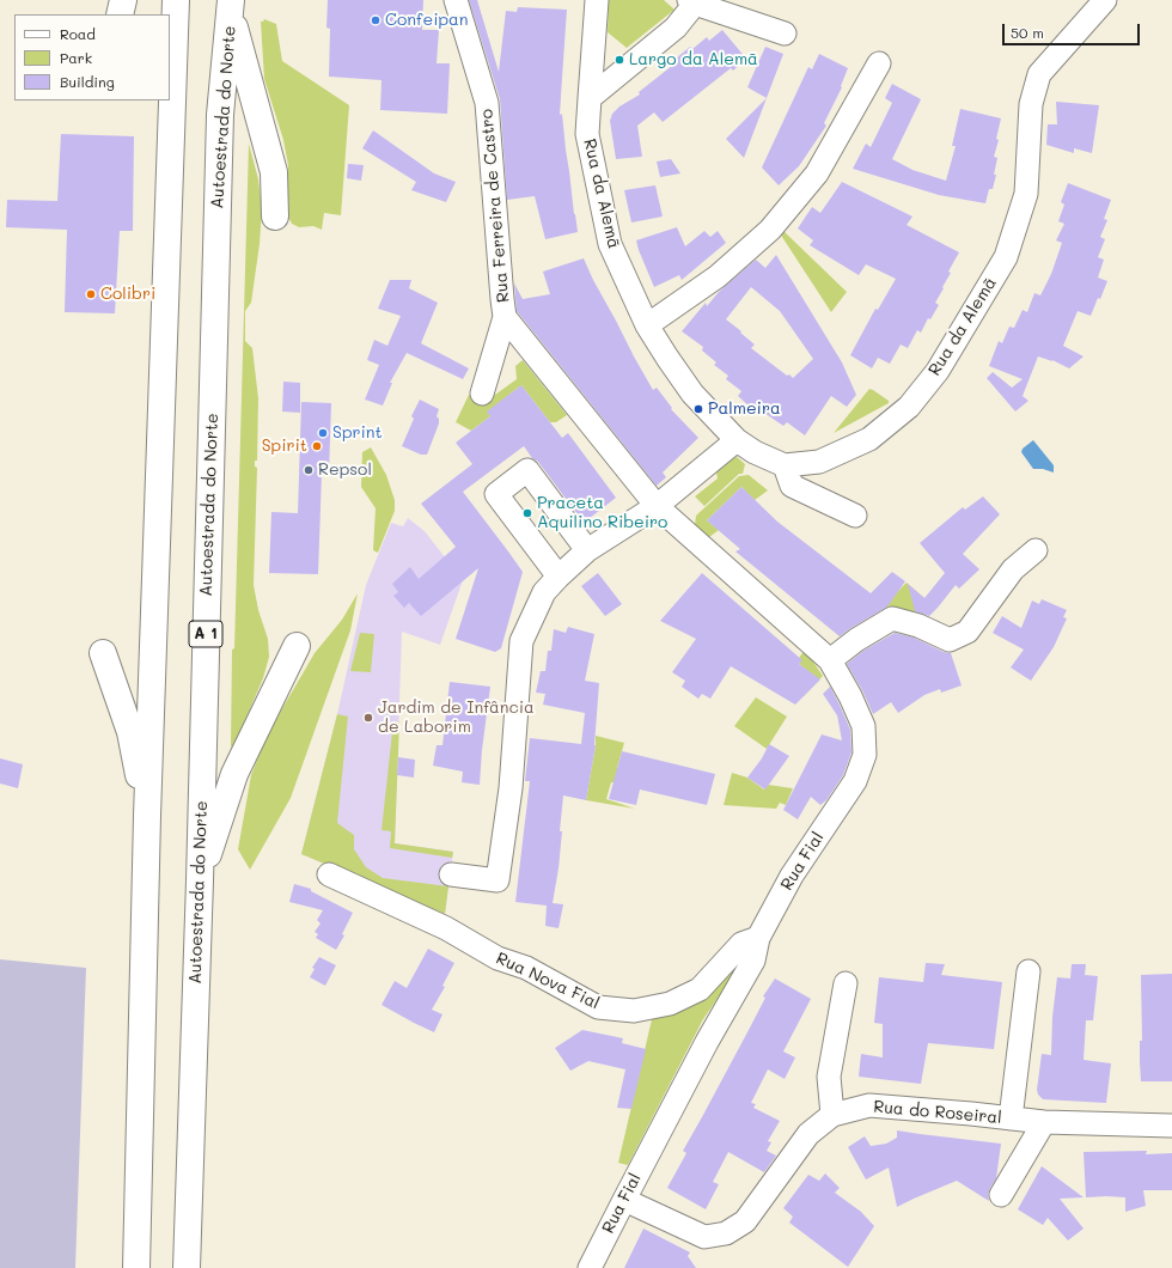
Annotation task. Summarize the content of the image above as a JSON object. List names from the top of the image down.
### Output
{
  "streets": {
    "highway": ["Autoestrada do Norte", "A 1"],
    "street": [
      "Rua da Alemã",
      "Rua Ferreira de Castro",
      "Rua Fial",
      "Rua Nova Fial",
      "Rua do Roseiral"
    ]
  },
  "crossings": [
    ["Rua Ferreira de Castro", "Rua Fial"],
    ["Rua Fial", "Rua Nova Fial"],
    ["Rua Fial", "Rua do Roseiral"]
  ],
  "places": [
    "Confeipan",
    "Largo da Alemã",
    "Colibri",
    "Palmeira",
    "Sprint",
    "Spirit",
    "Repsol",
    "Praceta Aquilino Ribeiro",
    "Jardim de Infância de Laborim"
  ],
  "legend": ["Road", "Park", "Building"],
  "scale_bar": "50 m"
}
